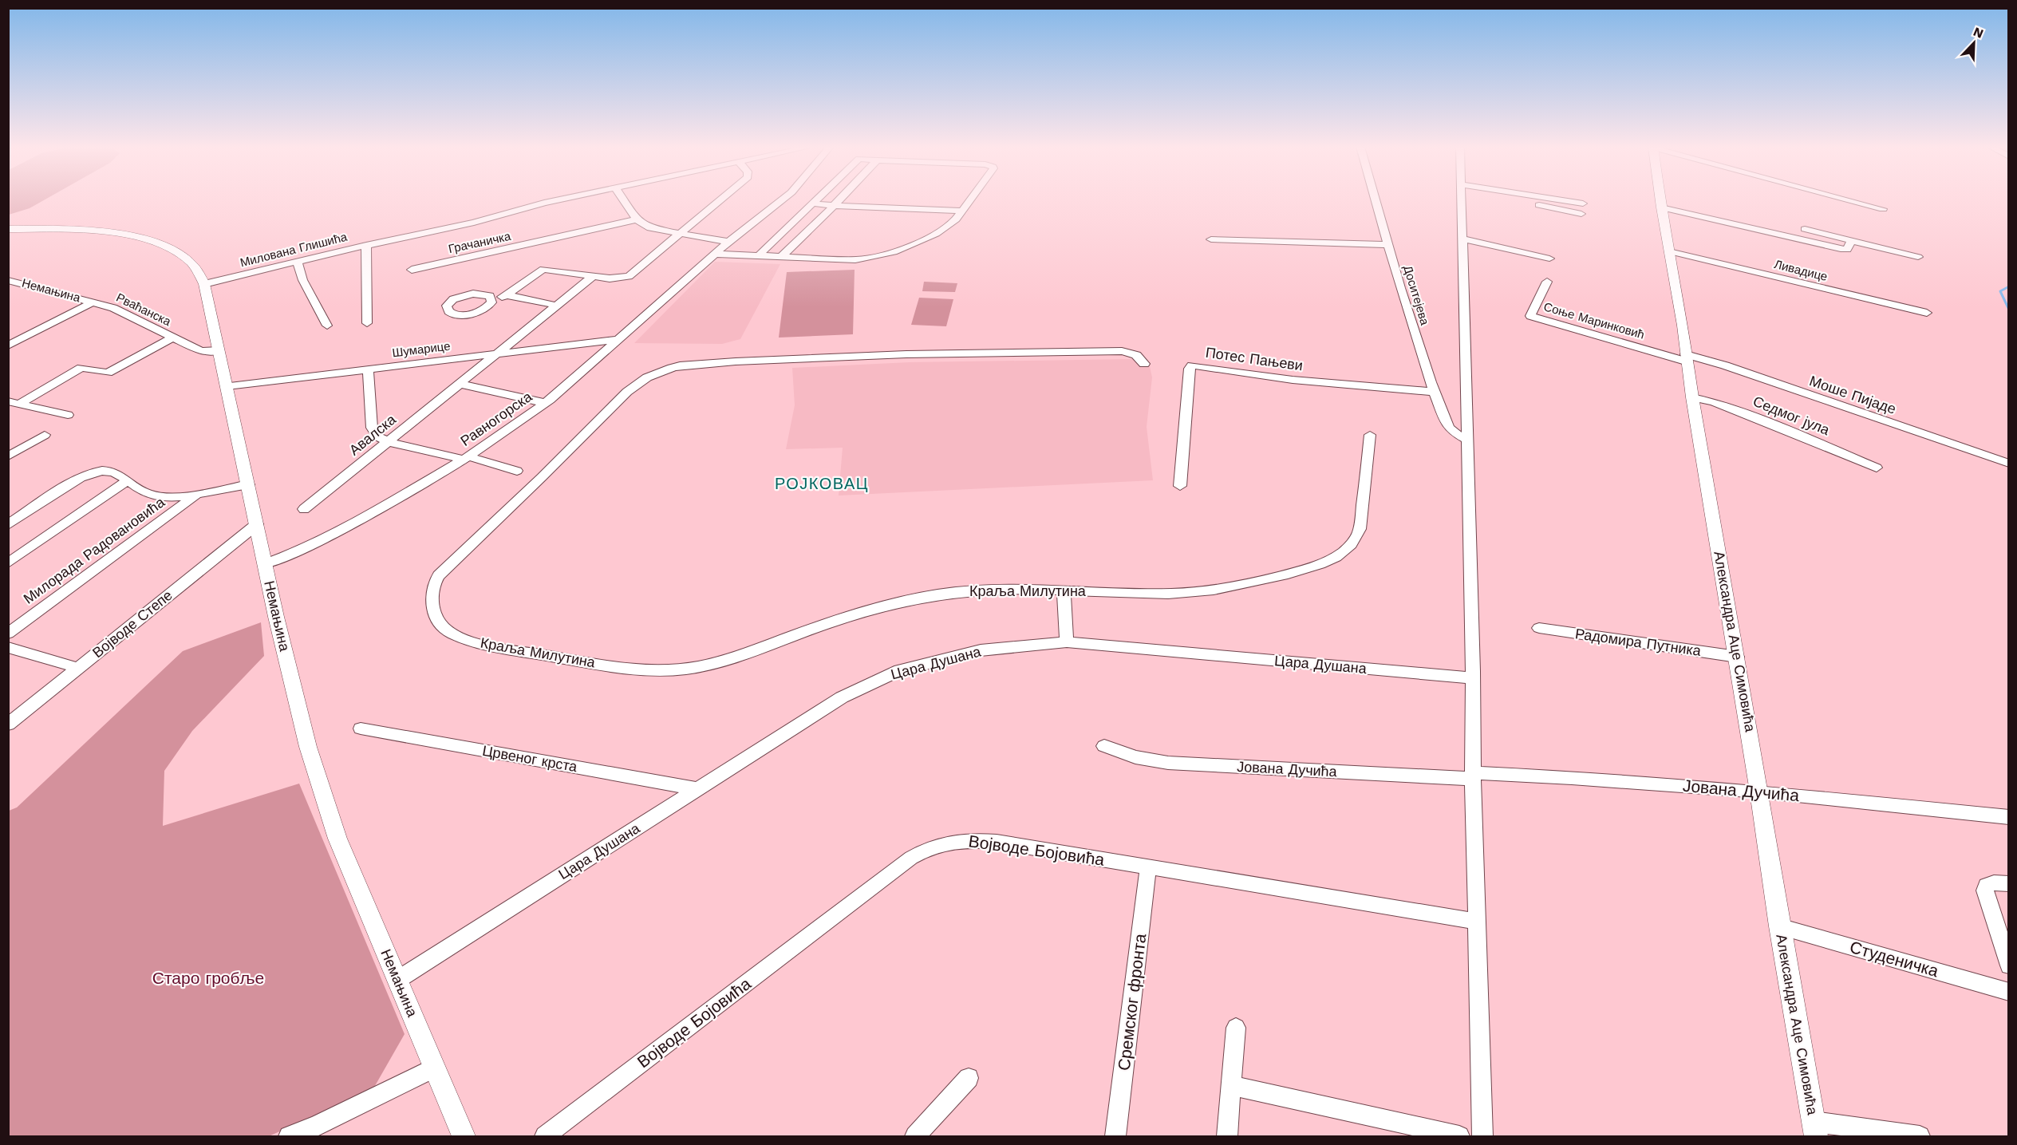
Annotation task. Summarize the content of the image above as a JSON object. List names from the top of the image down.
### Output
{
  "streets": {
    "street": [
      "Грачаничка",
      "Милована Глишића",
      "Ливадице",
      "Немањина",
      "Доситејева",
      "Рваћанска",
      "Соње Маринковић",
      "Шумарице",
      "Потес Пањеви",
      "Моше Пијаде",
      "Седмог јула",
      "Равногорска",
      "Авалска",
      "Милорада Радовановића",
      "Краља Милутина",
      "Војводе Степе",
      "Александра Аце Симовића",
      "Радомира Путника",
      "Цара Душана",
      "Црвеног крста",
      "Јована Дучића",
      "Војводе Бојовића",
      "Студеничка",
      "Сремског фронта"
    ]
  },
  "crossings": [
    ["Милована Глишића", "Немањина"],
    ["Ливадице", "Александра Аце Симовића"],
    ["Немањина", "Рваћанска"],
    ["Немањина", "Шумарице"],
    ["Немањина", "Равногорска"],
    ["Немањина", "Војводе Степе"],
    ["Немањина", "Цара Душана"],
    ["Доситејева", "Потес Пањеви"],
    ["Соње Маринковић", "Моше Пијаде"],
    ["Соње Маринковић", "Александра Аце Симовића"],
    ["Шумарице", "Равногорска"],
    ["Шумарице", "Авалска"],
    ["Моше Пијаде", "Александра Аце Симовића"],
    ["Седмог јула", "Александра Аце Симовића"],
    ["Александра Аце Симовића", "Радомира Путника"],
    ["Александра Аце Симовића", "Јована Дучића"],
    ["Александра Аце Симовића", "Студеничка"],
    ["Цара Душана", "Црвеног крста"],
    ["Војводе Бојовића", "Сремског фронта"]
  ],
  "districts": ["РОЈКОВАЦ"],
  "parks": ["Старо гробље"],
  "north": "top right"
}
